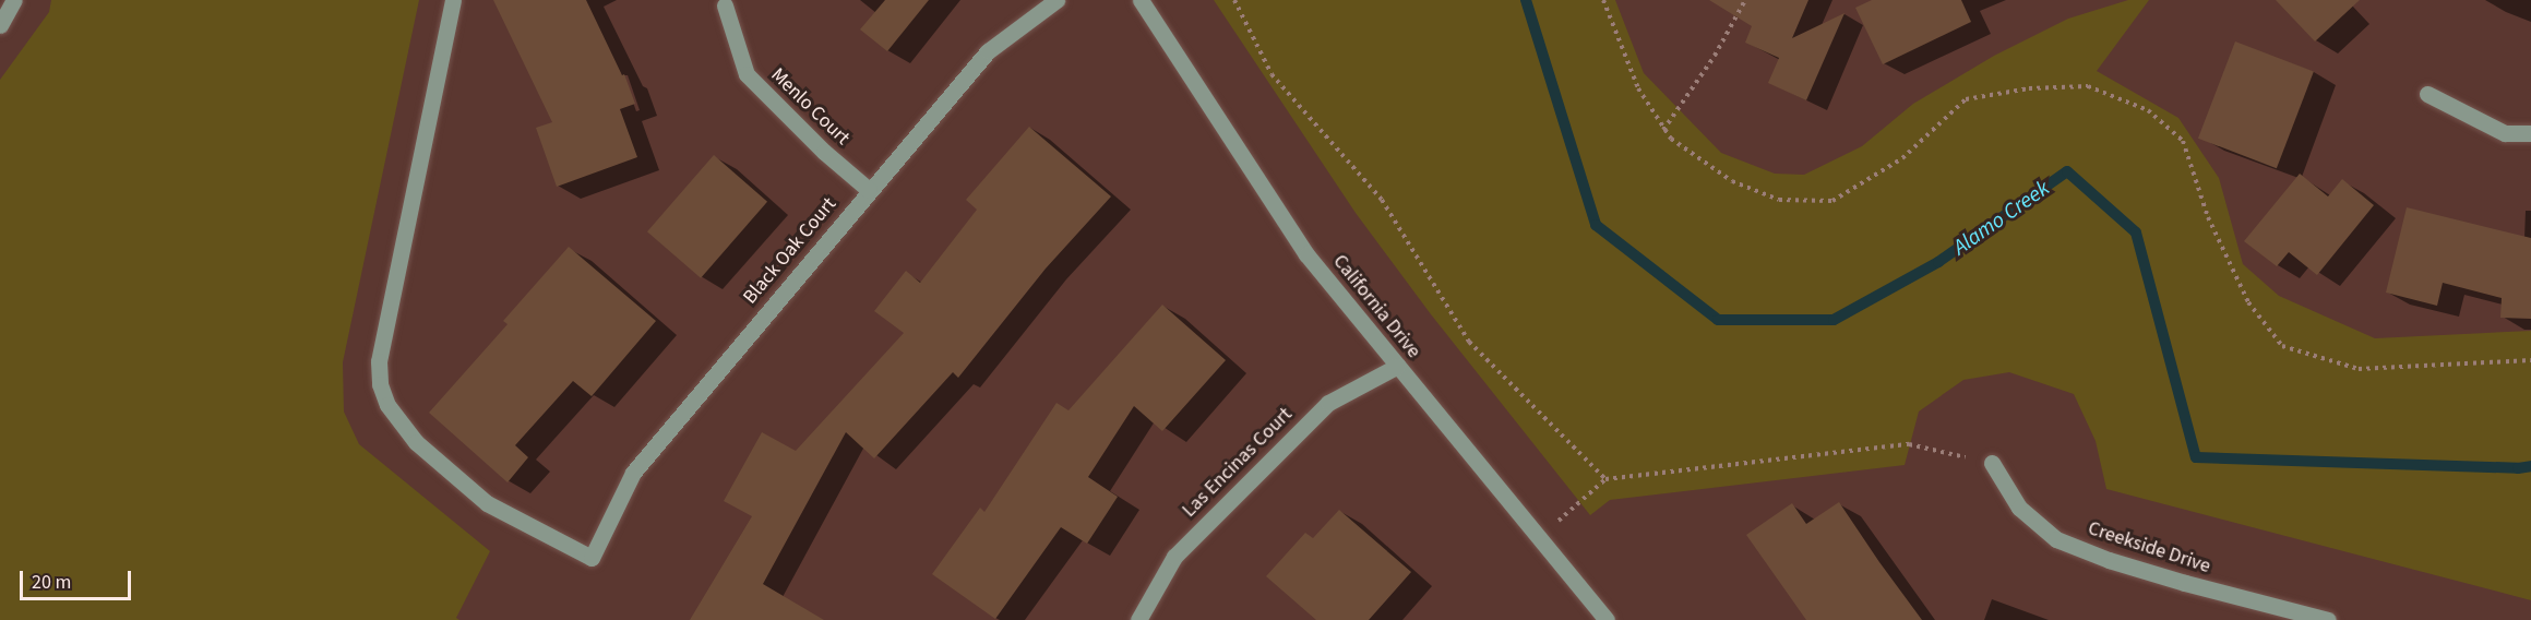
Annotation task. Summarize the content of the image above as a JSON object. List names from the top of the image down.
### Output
{
  "streets": {
    "street": [
      "Menlo Court",
      "Black Oak Court",
      "California Drive",
      "Las Encinas Court",
      "Creekside Drive"
    ]
  },
  "crossings": [
    ["Menlo Court", "Black Oak Court"],
    ["California Drive", "Las Encinas Court"]
  ],
  "water": ["Alamo Creek"],
  "scale_bar": "20 m"
}
